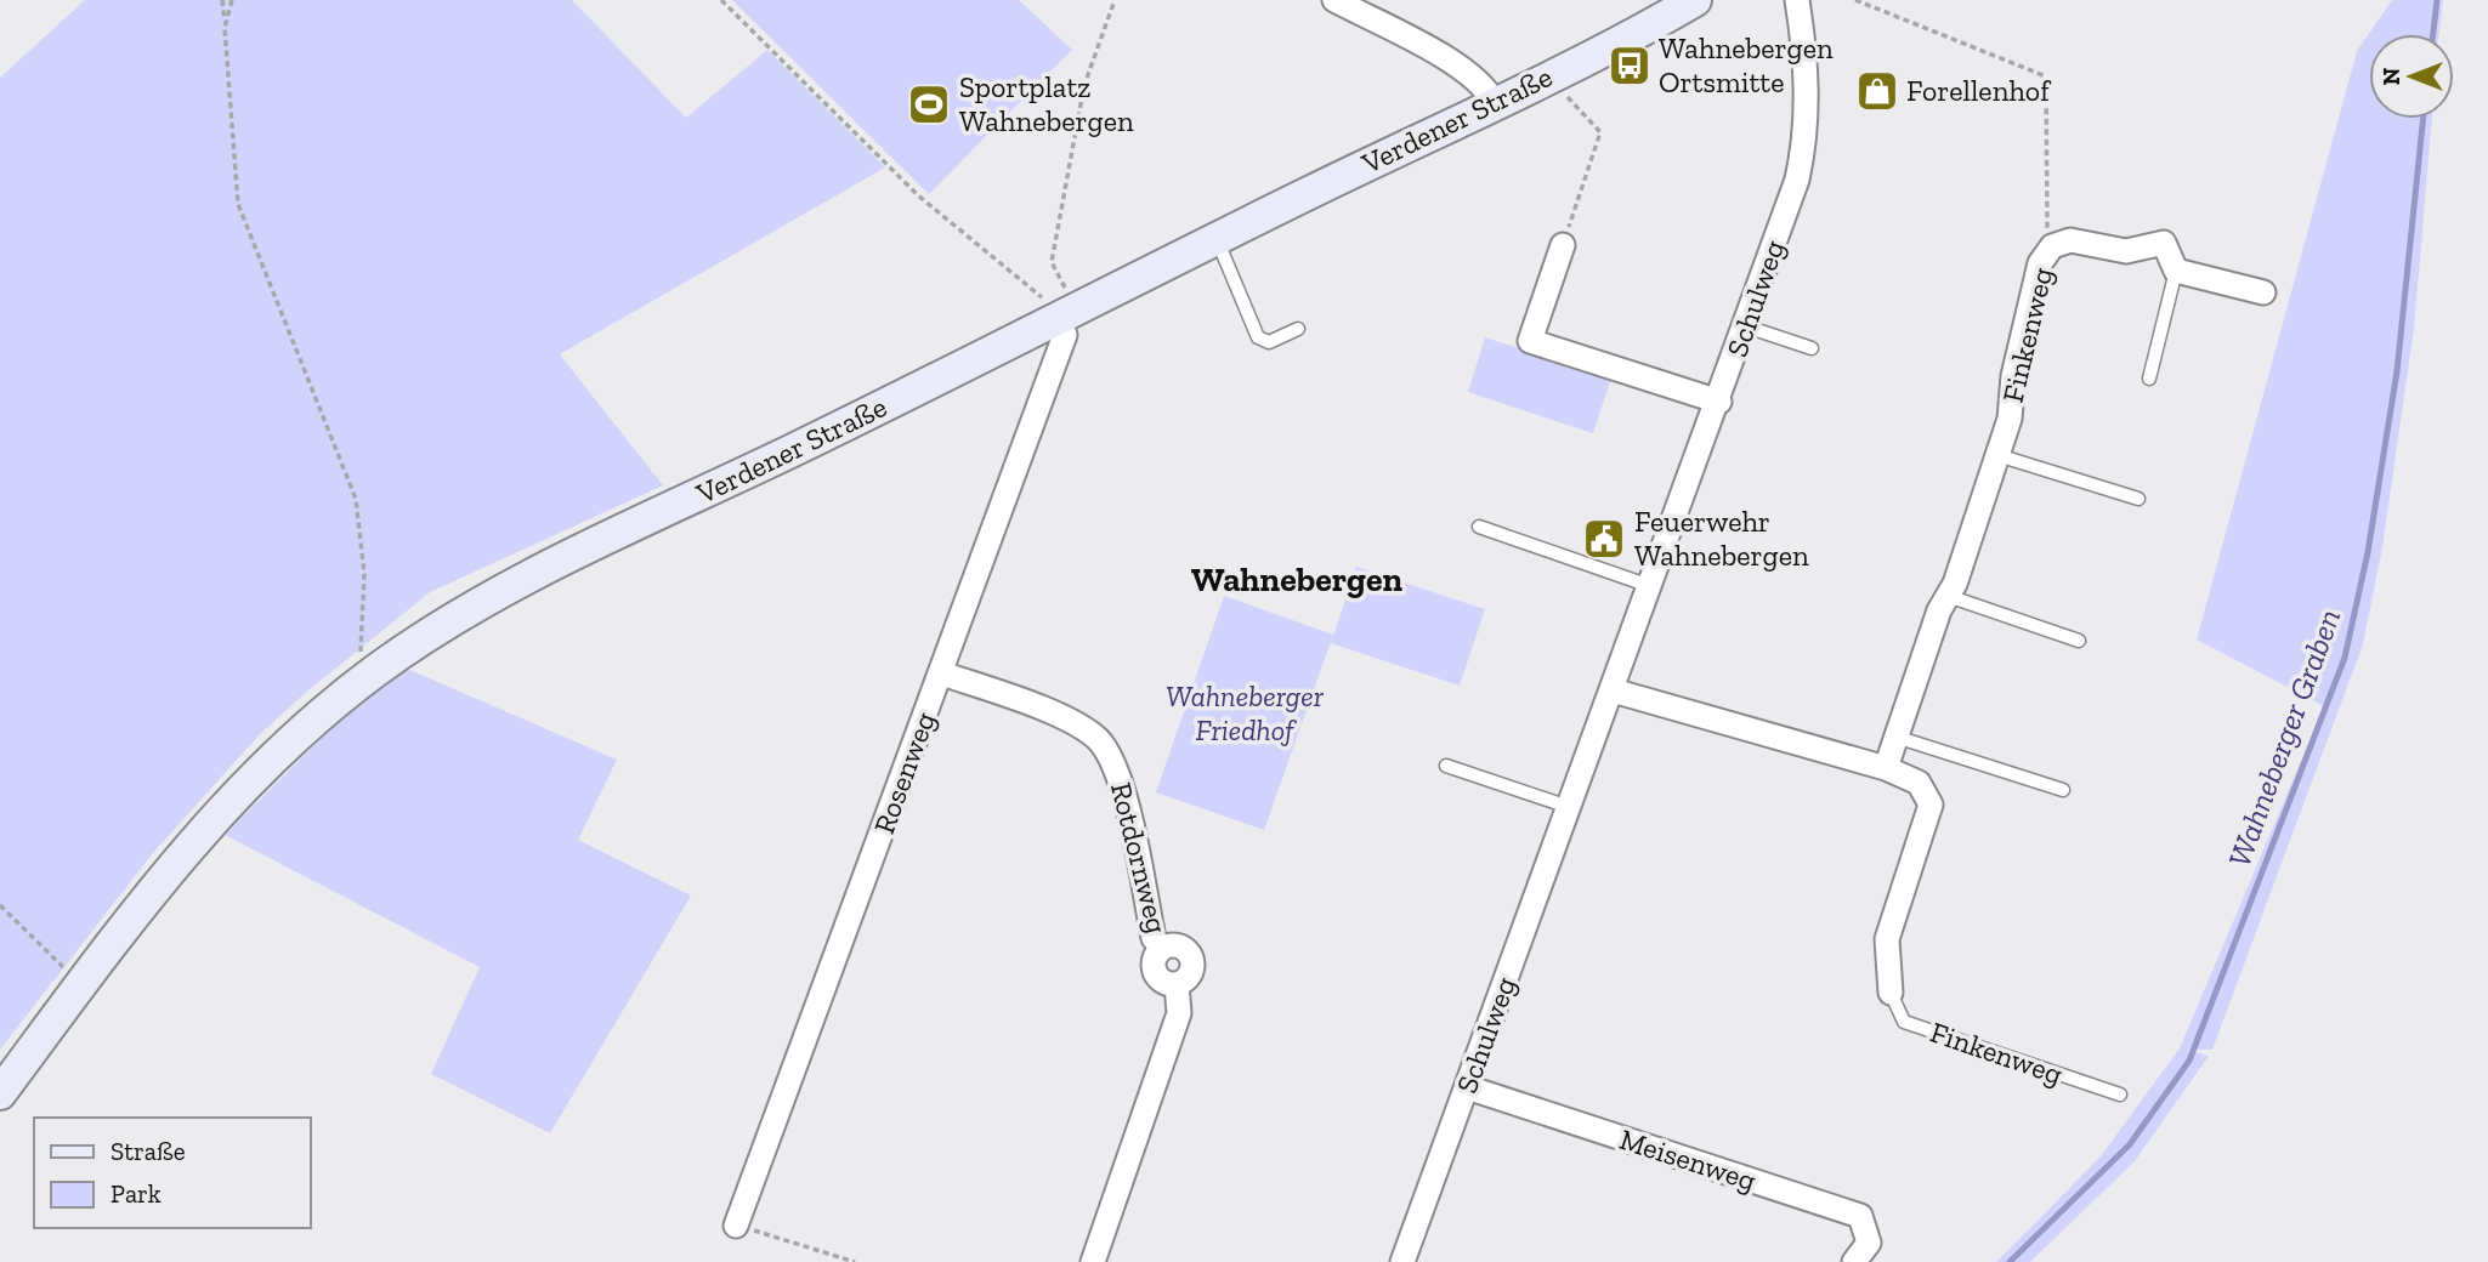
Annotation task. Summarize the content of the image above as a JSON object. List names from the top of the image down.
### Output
{
  "streets": {
    "street": [
      "Verdener Straße",
      "Schulweg",
      "Finkenweg",
      "Rosenweg",
      "Rotdornweg",
      "Meisenweg"
    ]
  },
  "crossings": [
    ["Verdener Straße", "Rosenweg"],
    ["Schulweg", "Finkenweg"],
    ["Schulweg", "Meisenweg"],
    ["Rosenweg", "Rotdornweg"]
  ],
  "districts": ["Wahnebergen"],
  "water": ["Wahneberger Graben"],
  "parks": ["Wahneberger Friedhof"],
  "places": {
    "bus stop": ["Wahnebergen Ortsmitte"],
    "shop": ["Forellenhof"],
    "sports": ["Sportplatz Wahnebergen"],
    "public building": ["Feuerwehr Wahnebergen"]
  },
  "legend": ["Straße", "Park"],
  "north": "left"
}
